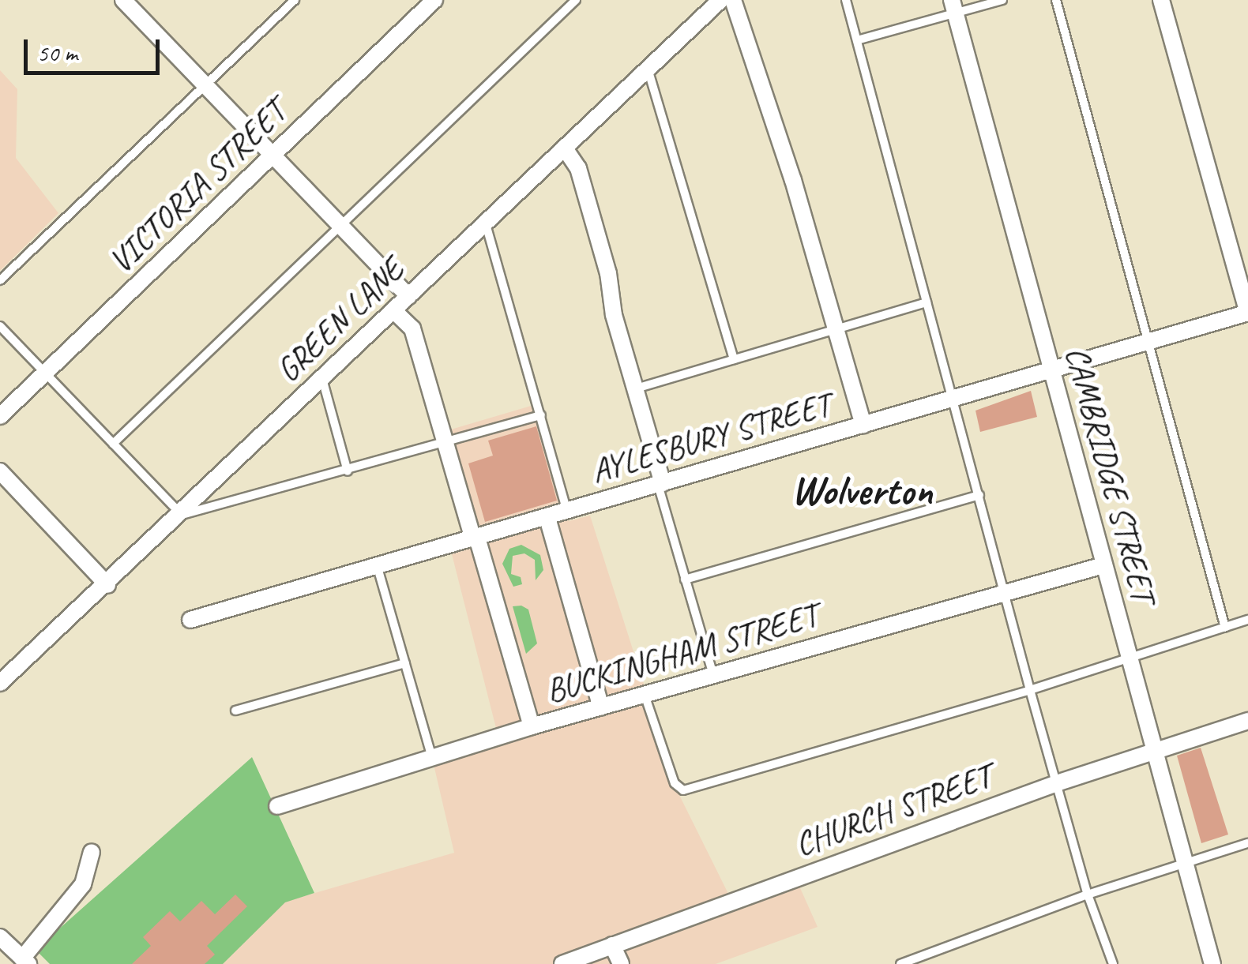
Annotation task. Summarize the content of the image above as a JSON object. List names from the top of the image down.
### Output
{
  "streets": {
    "street": [
      "VICTORIA STREET",
      "GREEN LANE",
      "AYLESBURY STREET",
      "CAMBRIDGE STREET",
      "BUCKINGHAM STREET",
      "CHURCH STREET"
    ]
  },
  "crossings": [
    ["AYLESBURY STREET", "CAMBRIDGE STREET"],
    ["CAMBRIDGE STREET", "BUCKINGHAM STREET"],
    ["CAMBRIDGE STREET", "CHURCH STREET"]
  ],
  "districts": ["Wolverton"],
  "scale_bar": "50 m"
}
